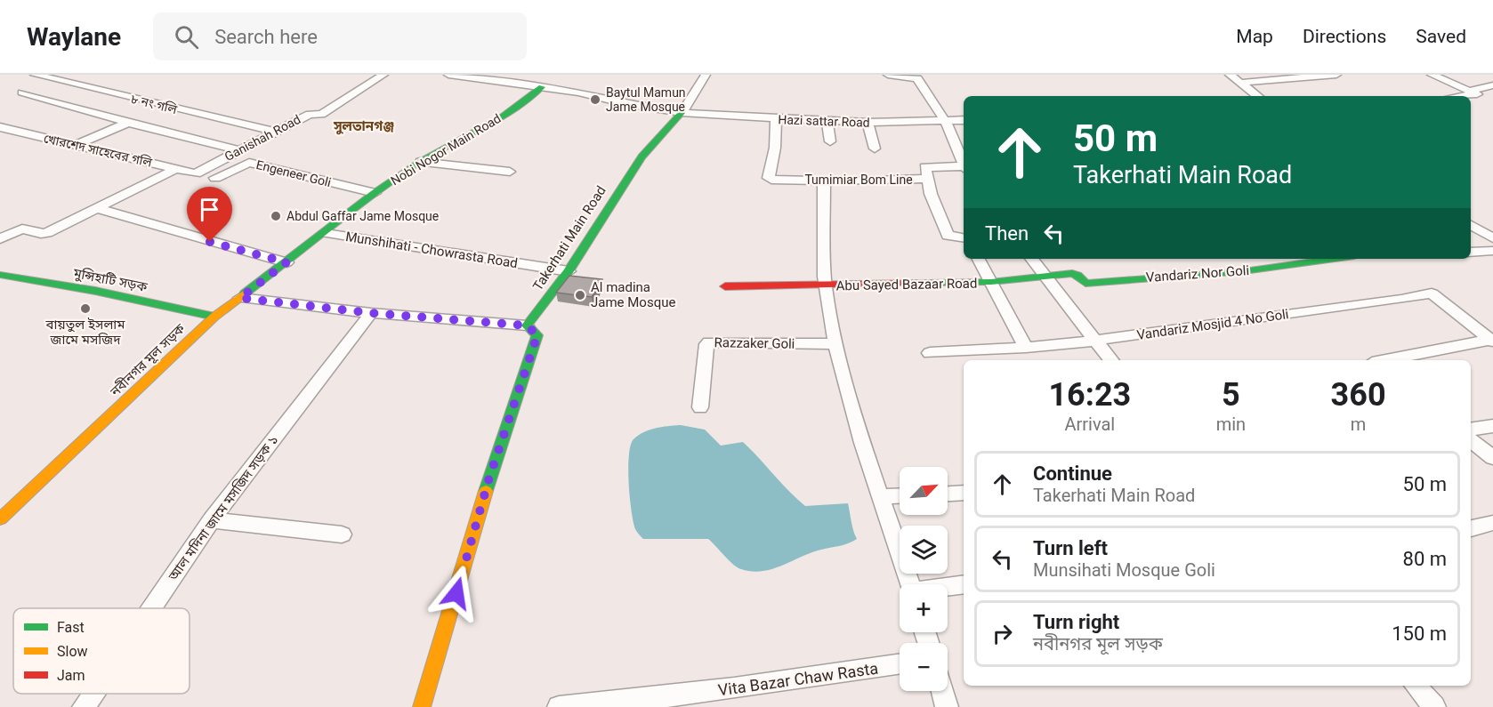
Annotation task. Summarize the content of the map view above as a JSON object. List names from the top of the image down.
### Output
{
  "streets": {
    "street": [
      "৮ নং গলি",
      "Hazi sattar Road",
      "Ganishah Road",
      "Nobi Nogor Main Road",
      "খোরশেদ সাহেবের গলি",
      "Engeneer Goli",
      "Tumimiar Bom Line",
      "Takerhati Main Road",
      "Munshihati - Chowrasta Road",
      "Vandariz Nor Goli",
      "মুন্সিহাটি সড়ক",
      "Abu Sayed Bazaar Road",
      "Vandariz Mosjid 4 No Goli",
      "Razzaker Goli",
      "নবীনগর মূল সড়ক",
      "আল মদিনা জামে মসজিদ সড়ক ১",
      "Vita Bazar Chaw Rasta"
    ]
  },
  "crossings": [
    ["৮ নং গলি", "Ganishah Road"],
    ["Hazi sattar Road", "Nobi Nogor Main Road"],
    ["Hazi sattar Road", "Tumimiar Bom Line"],
    ["Hazi sattar Road", "Takerhati Main Road"],
    ["Ganishah Road", "খোরশেদ সাহেবের গলি"],
    ["Nobi Nogor Main Road", "Engeneer Goli"],
    ["Nobi Nogor Main Road", "Munshihati - Chowrasta Road"],
    ["Nobi Nogor Main Road", "নবীনগর মূল সড়ক"],
    ["Takerhati Main Road", "Munshihati - Chowrasta Road"],
    ["Munshihati - Chowrasta Road", "নবীনগর মূল সড়ক"],
    ["Vandariz Nor Goli", "Abu Sayed Bazaar Road"],
    ["মুন্সিহাটি সড়ক", "নবীনগর মূল সড়ক"],
    ["Abu Sayed Bazaar Road", "Razzaker Goli"]
  ],
  "districts": ["সুলতানগঞ্জ"],
  "places": [
    "Baytul Mamun Jame Mosque",
    "Abdul Gaffar Jame Mosque",
    "Al madina Jame Mosque",
    "বায়তুল ইসলাম জামে মসজিদ"
  ],
  "legend": ["Fast", "Slow", "Jam"],
  "north": "top right",
  "page": {
    "header": "Waylane",
    "search": "Search here",
    "nav": ["Map", "Directions", "Saved"],
    "turn": ["50 m", "Takerhati Main Road"],
    "then": "Then",
    "eta": [
      "16:23",
      "Arrival",
      "5",
      "min",
      "360",
      "m"
    ],
    "list": [
      {
        "name": "Continue",
        "note": "Takerhati Main Road",
        "value": "50 m"
      },
      {
        "name": "Turn left",
        "note": "Munsihati Mosque Goli",
        "value": "80 m"
      },
      {
        "name": "Turn right",
        "note": "নবীনগর মূল সড়ক",
        "value": "150 m"
      }
    ],
    "map_buttons": ["+", "−"]
  }
}
